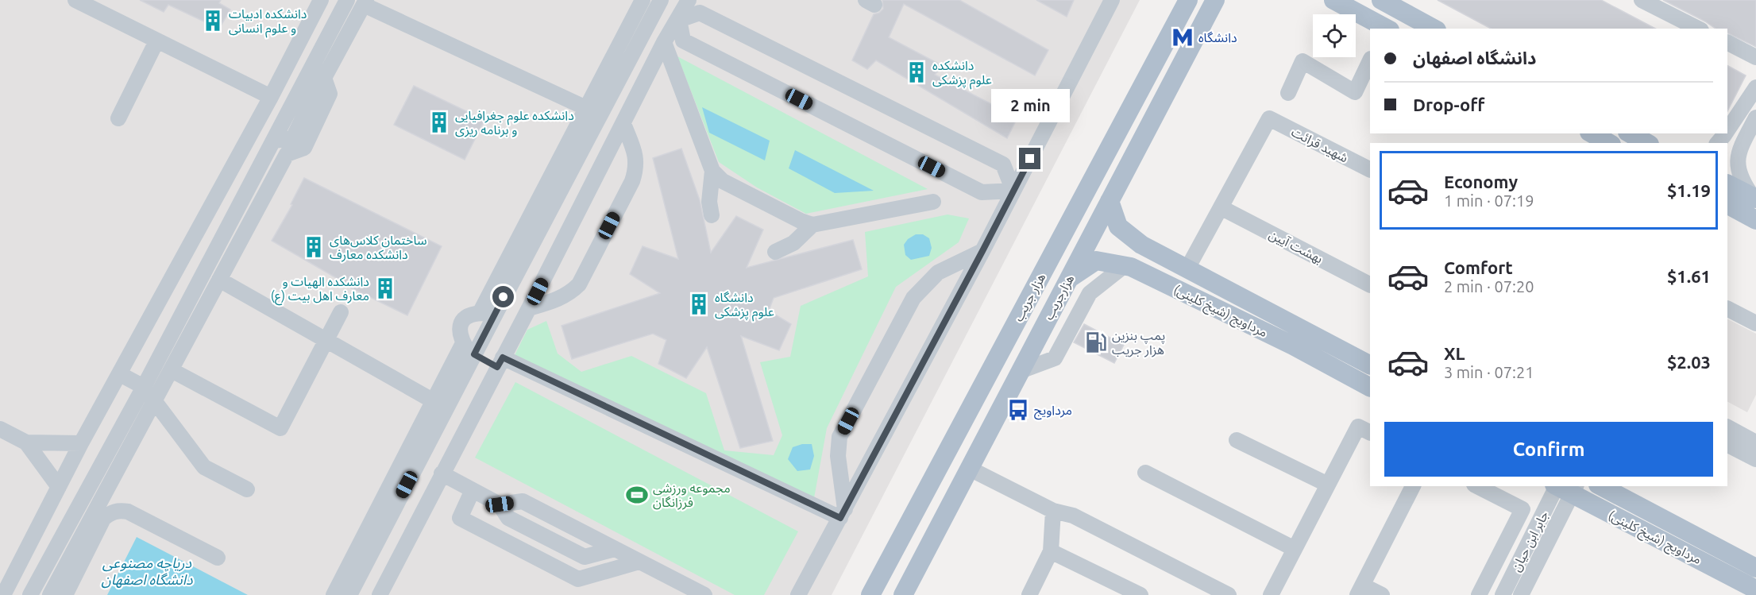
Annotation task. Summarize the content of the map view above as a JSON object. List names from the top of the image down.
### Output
{
  "streets": {
    "main road": ["هزار جریب", "هزارجریب", "مرداویج (شیخ کلینی)"],
    "street": ["شهید قرائت", "بهشت آیین", "جابر ابن حیان"]
  },
  "crossings": [
    ["شهید قرائت", "بهشت آیین"],
    ["هزارجریب", "مرداویج (شیخ کلینی)"],
    ["مرداویج (شیخ کلینی)", "جابر ابن حیان"]
  ],
  "water": ["دریاچه مصنوعی دانشگاه اصفهان"],
  "places": {
    "building": [
      "دانشکده ادبیات و علوم انسانی",
      "دانشکده علوم پزشکی",
      "دانشکده علوم جغرافیایی و برنامه ریزی",
      "ساختمان کلاس‌های دانشکده معارف",
      "دانشکده الهیات و معارف اهل بیت (ع)",
      "دانشگاه علوم پزشکی"
    ],
    "metro station": ["دانشگاه"],
    "fuel station": ["پمپ بنزین هزار جریب"],
    "bus stop": ["مرداویج"],
    "sports": ["مجموعه ورزشی فرزانگان"]
  },
  "page": {
    "banner": ["دانشگاه اصفهان", "Drop-off"],
    "bubble": "2 min",
    "list": [
      {
        "name": "Economy",
        "note": "1 min · 07:19",
        "value": "$1.19"
      },
      {
        "name": "Comfort",
        "note": "2 min · 07:20",
        "value": "$1.61"
      },
      {
        "name": "XL",
        "note": "3 min · 07:21",
        "value": "$2.03"
      }
    ],
    "buttons": "Confirm"
  }
}
